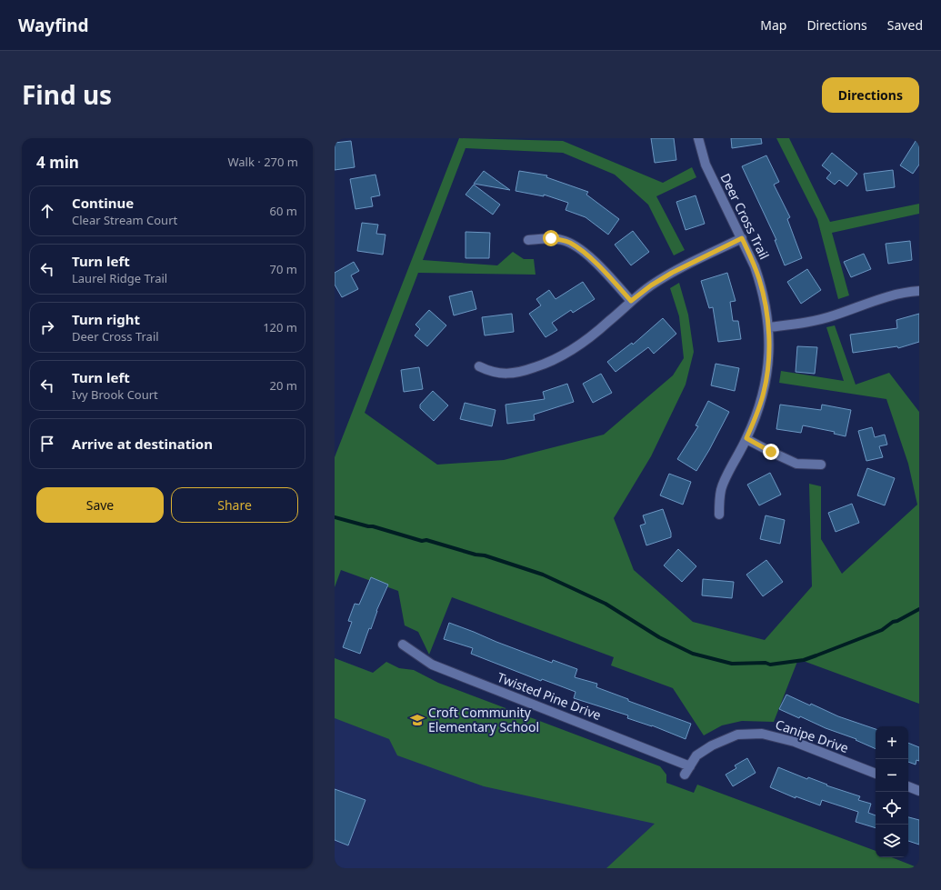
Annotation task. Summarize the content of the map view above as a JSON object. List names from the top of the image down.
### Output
{
  "streets": {
    "street": ["Deer Cross Trail", "Twisted Pine Drive", "Canipe Drive"]
  },
  "crossings": [
    ["Twisted Pine Drive", "Canipe Drive"]
  ],
  "places": {
    "school or university": ["Croft Community Elementary School"]
  },
  "page": {
    "header": "Wayfind",
    "nav": ["Map", "Directions", "Saved"],
    "title": "Find us",
    "buttons": [
      "Directions",
      ["Save", "Share"]
    ],
    "heading": ["4 min", "Walk · 270 m"],
    "list": [
      ["Continue", "Clear Stream Court", "60 m"],
      ["Turn left", "Laurel Ridge Trail", "70 m"],
      ["Turn right", "Deer Cross Trail", "120 m"],
      ["Turn left", "Ivy Brook Court", "20 m"],
      "Arrive at destination"
    ],
    "map_buttons": ["+", "−"]
  }
}
